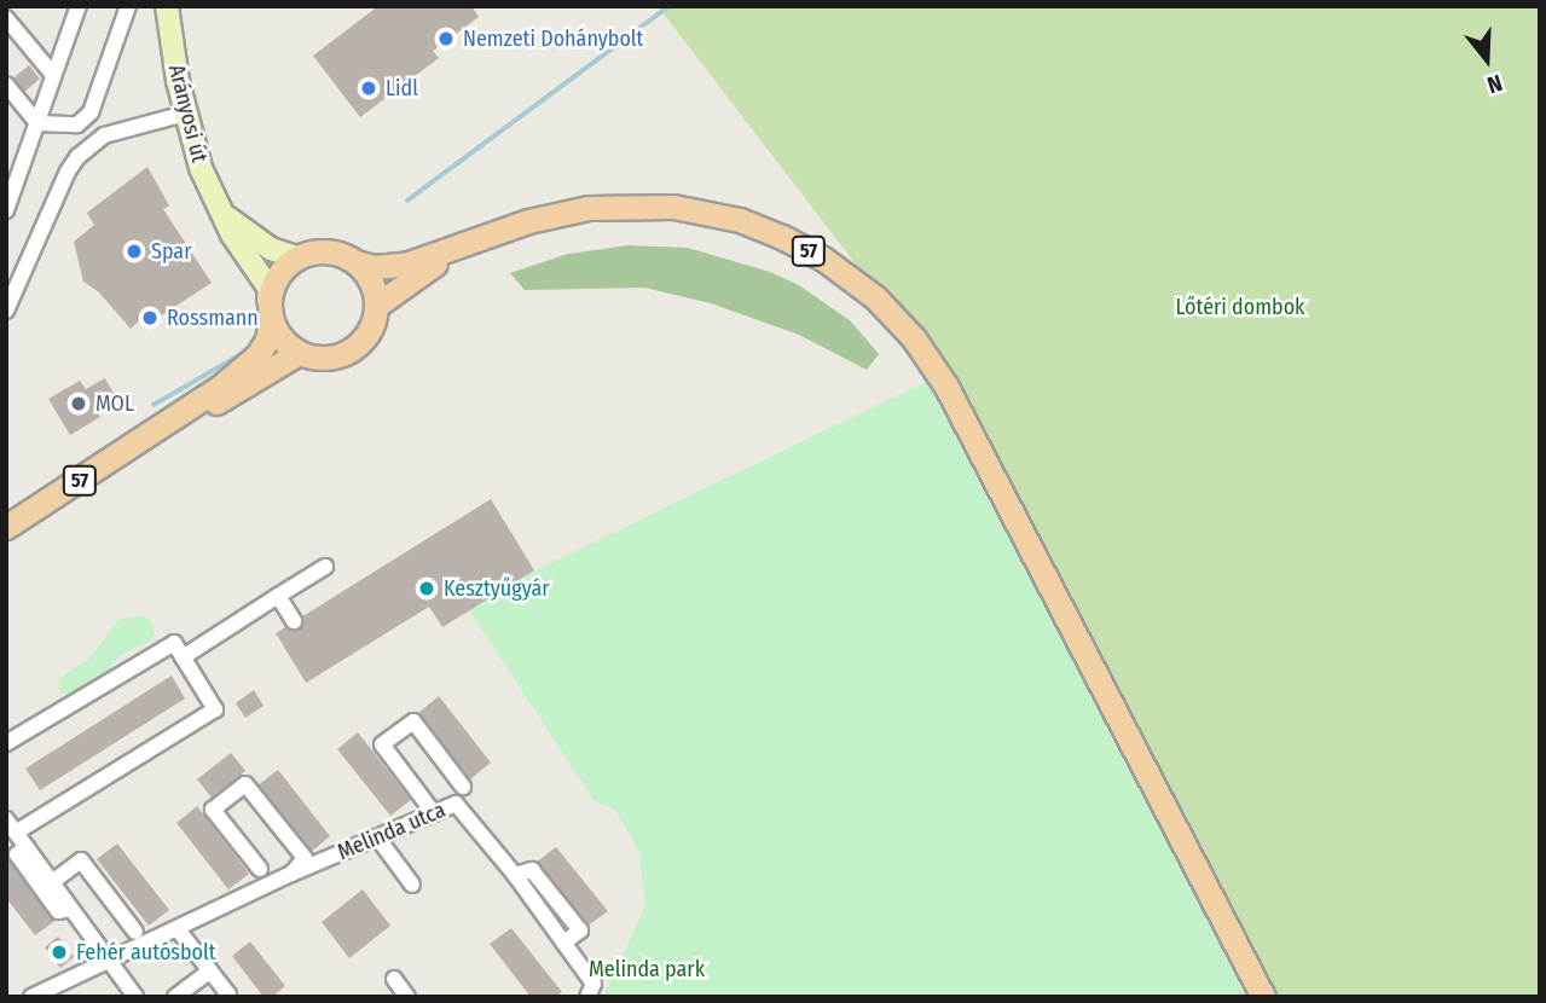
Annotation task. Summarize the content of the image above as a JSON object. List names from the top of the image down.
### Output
{
  "streets": {
    "main road": ["Arányosi út", "57"],
    "street": ["Melinda utca"]
  },
  "crossings": [
    ["Arányosi út", "57"]
  ],
  "parks": ["Lőtéri dombok", "Melinda park"],
  "places": [
    "Nemzeti Dohánybolt",
    "Lidl",
    "Spar",
    "Rossmann",
    "MOL",
    "Kesztyűgyár",
    "Fehér autósbolt"
  ],
  "north": "bottom"
}
